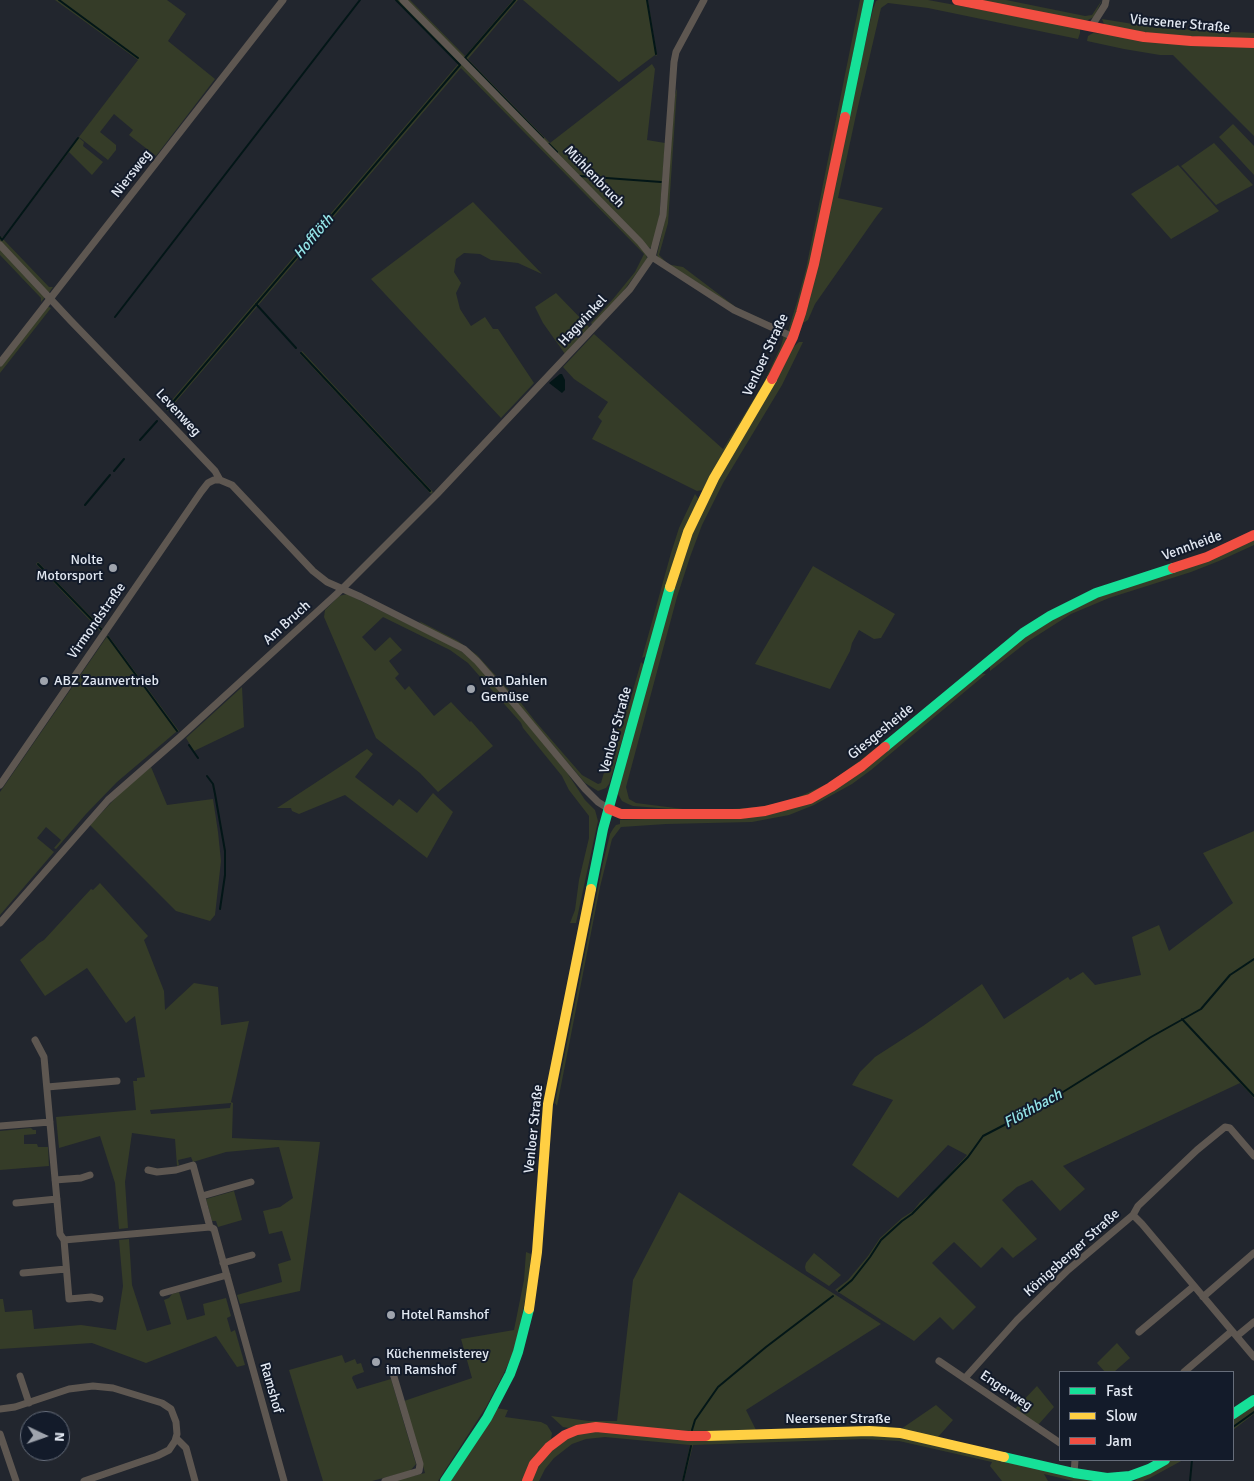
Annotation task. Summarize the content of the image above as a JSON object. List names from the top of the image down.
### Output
{
  "streets": {
    "main road": [
      "Viersener Straße",
      "Venloer Straße",
      "Vennheide",
      "Giesgesheide",
      "Neersener Straße"
    ],
    "street": [
      "Niersweg",
      "Mühlenbruch",
      "Hagwinkel",
      "Levenweg",
      "Virmondstraße",
      "Am Bruch",
      "Königsberger Straße",
      "Ramshof",
      "Engerweg"
    ]
  },
  "crossings": [
    ["Niersweg", "Levenweg"],
    ["Mühlenbruch", "Hagwinkel"],
    ["Mühlenbruch", "Venloer Straße"],
    ["Hagwinkel", "Levenweg"],
    ["Hagwinkel", "Am Bruch"],
    ["Venloer Straße", "Giesgesheide"],
    ["Levenweg", "Virmondstraße"],
    ["Levenweg", "Am Bruch"],
    ["Vennheide", "Giesgesheide"],
    ["Königsberger Straße", "Engerweg"]
  ],
  "water": ["Hofflöth", "Flöthbach"],
  "places": [
    "Nolte Motorsport",
    "ABZ Zaunvertrieb",
    "van Dahlen Gemüse",
    "Hotel Ramshof",
    "Küchenmeisterey im Ramshof"
  ],
  "legend": ["Fast", "Slow", "Jam"],
  "north": "right"
}
